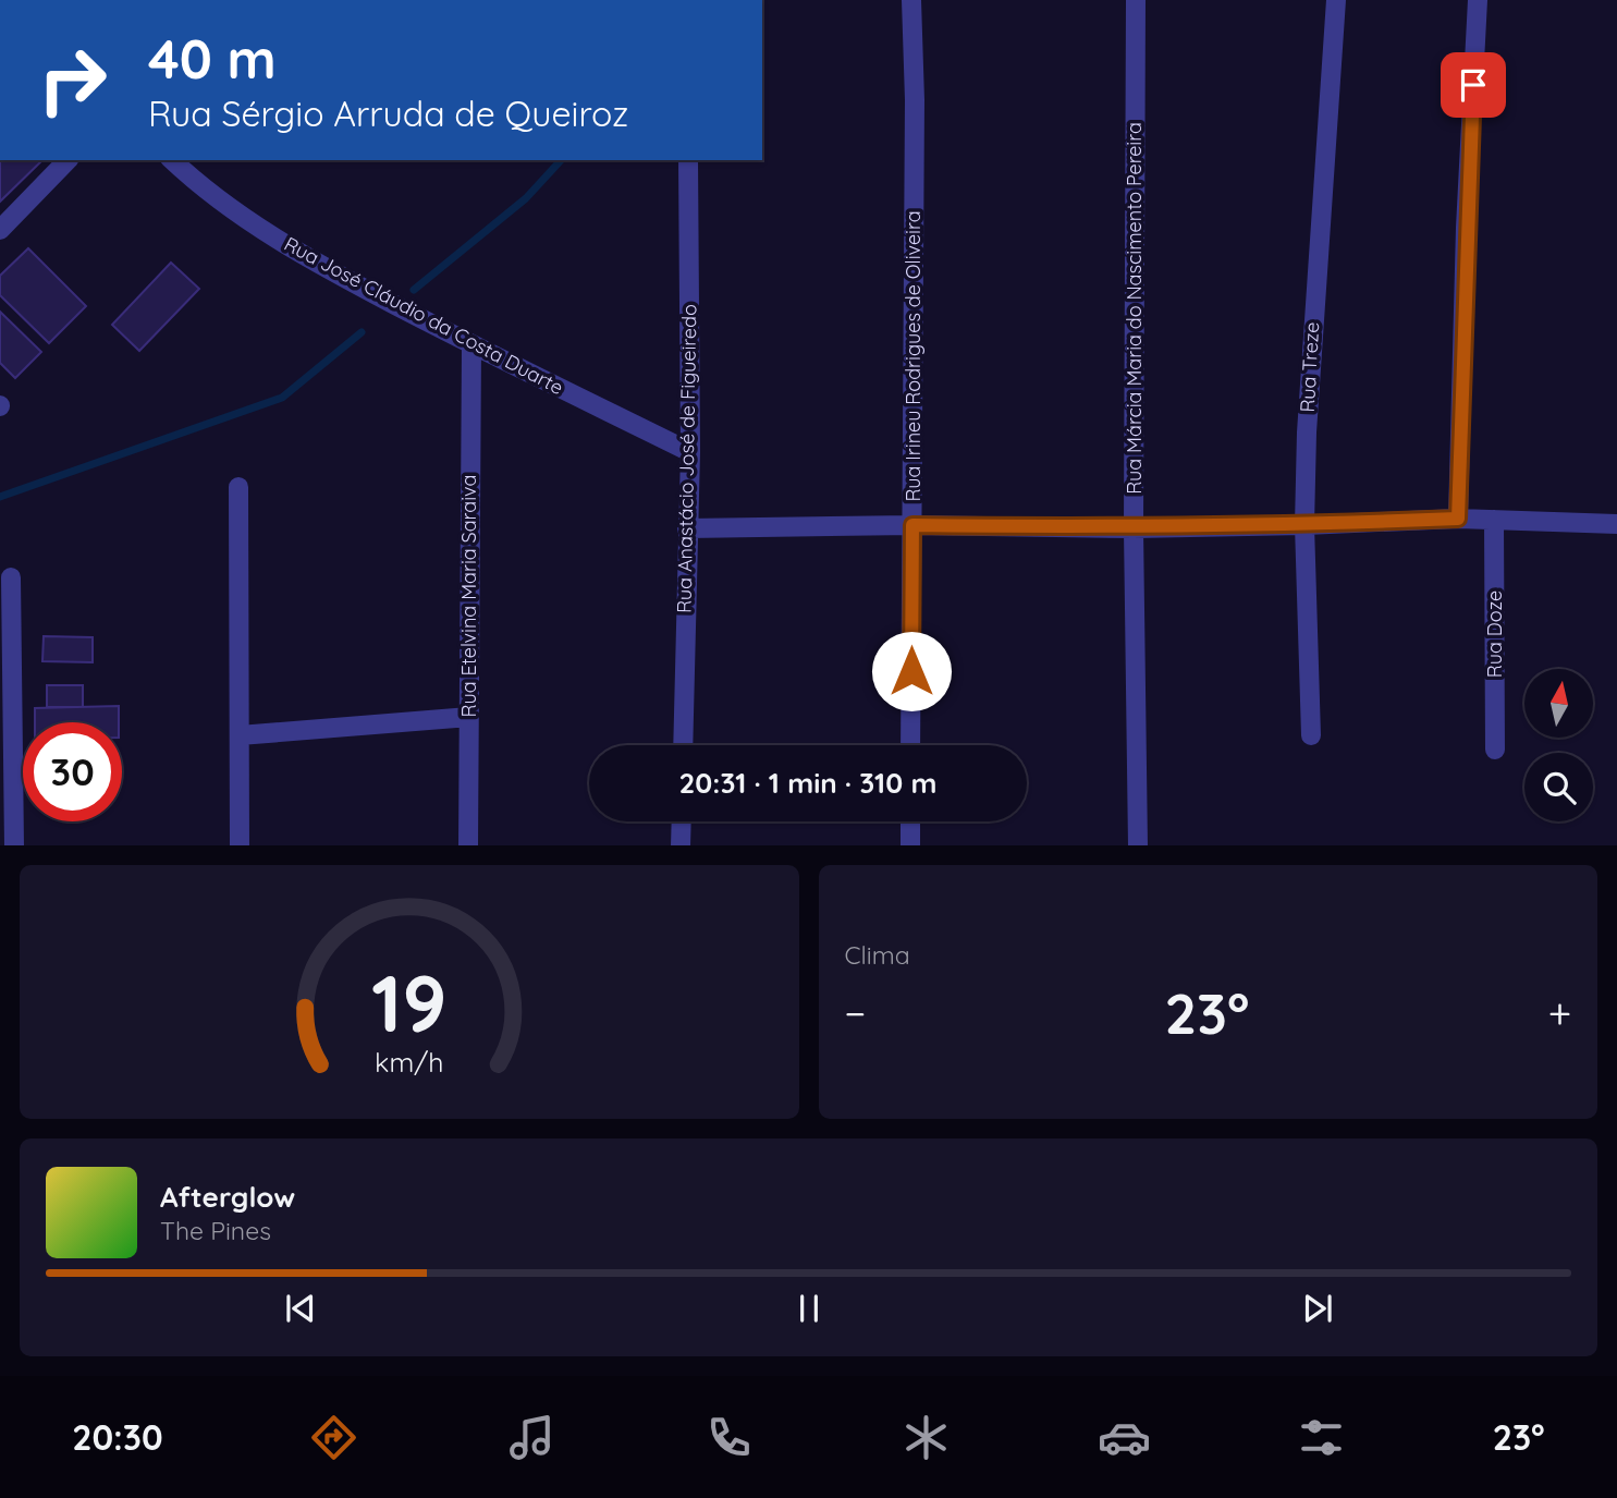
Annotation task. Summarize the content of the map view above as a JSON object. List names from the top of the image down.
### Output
{
  "streets": {
    "street": [
      "Rua Márcia Maria do Nascimento Pereira",
      "Rua José Cláudio da Costa Duarte",
      "Rua Irineu Rodrigues de Oliveira",
      "Rua Treze",
      "Rua Anastácio José de Figueiredo",
      "Rua Etelvina Maria Saraiva",
      "Rua Doze"
    ]
  },
  "crossings": [
    ["Rua José Cláudio da Costa Duarte", "Rua Anastácio José de Figueiredo"],
    ["Rua José Cláudio da Costa Duarte", "Rua Etelvina Maria Saraiva"]
  ],
  "north": "top",
  "page": {
    "turn": ["40 m", "Rua Sérgio Arruda de Queiroz"],
    "limit": "30",
    "trip": "20:31 · 1 min · 310 m",
    "tile": "Clima",
    "heat": ["−", "23°", "+"],
    "song": ["Afterglow", "The Pines"],
    "tabs": ["20:30", "23°"],
    "gauge": ["19", "km/h"]
  }
}
